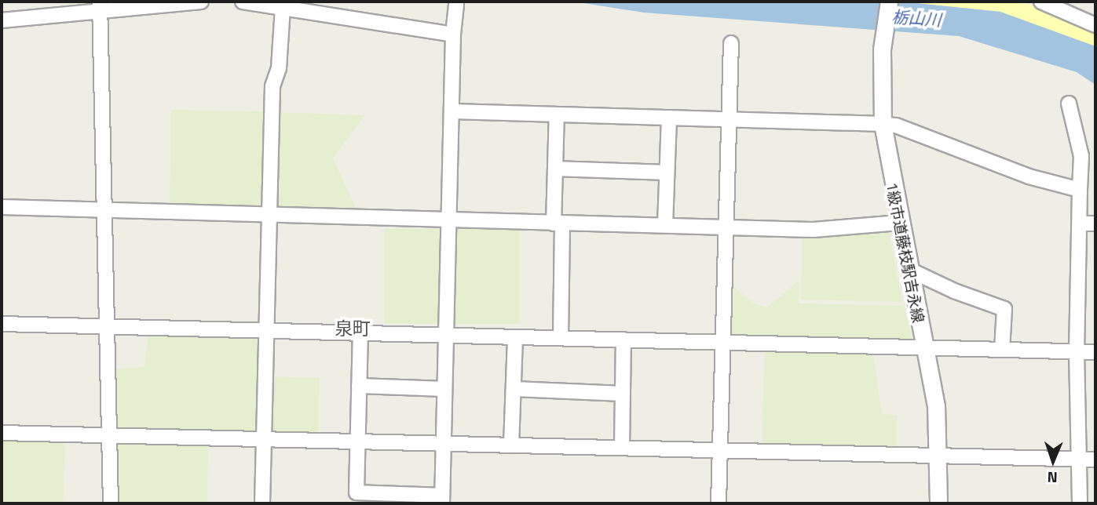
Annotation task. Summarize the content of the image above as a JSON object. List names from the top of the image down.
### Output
{
  "streets": {
    "street": ["1級市道藤枝駅吉永線"]
  },
  "districts": ["泉町"],
  "water": ["栃山川"],
  "north": "bottom"
}
